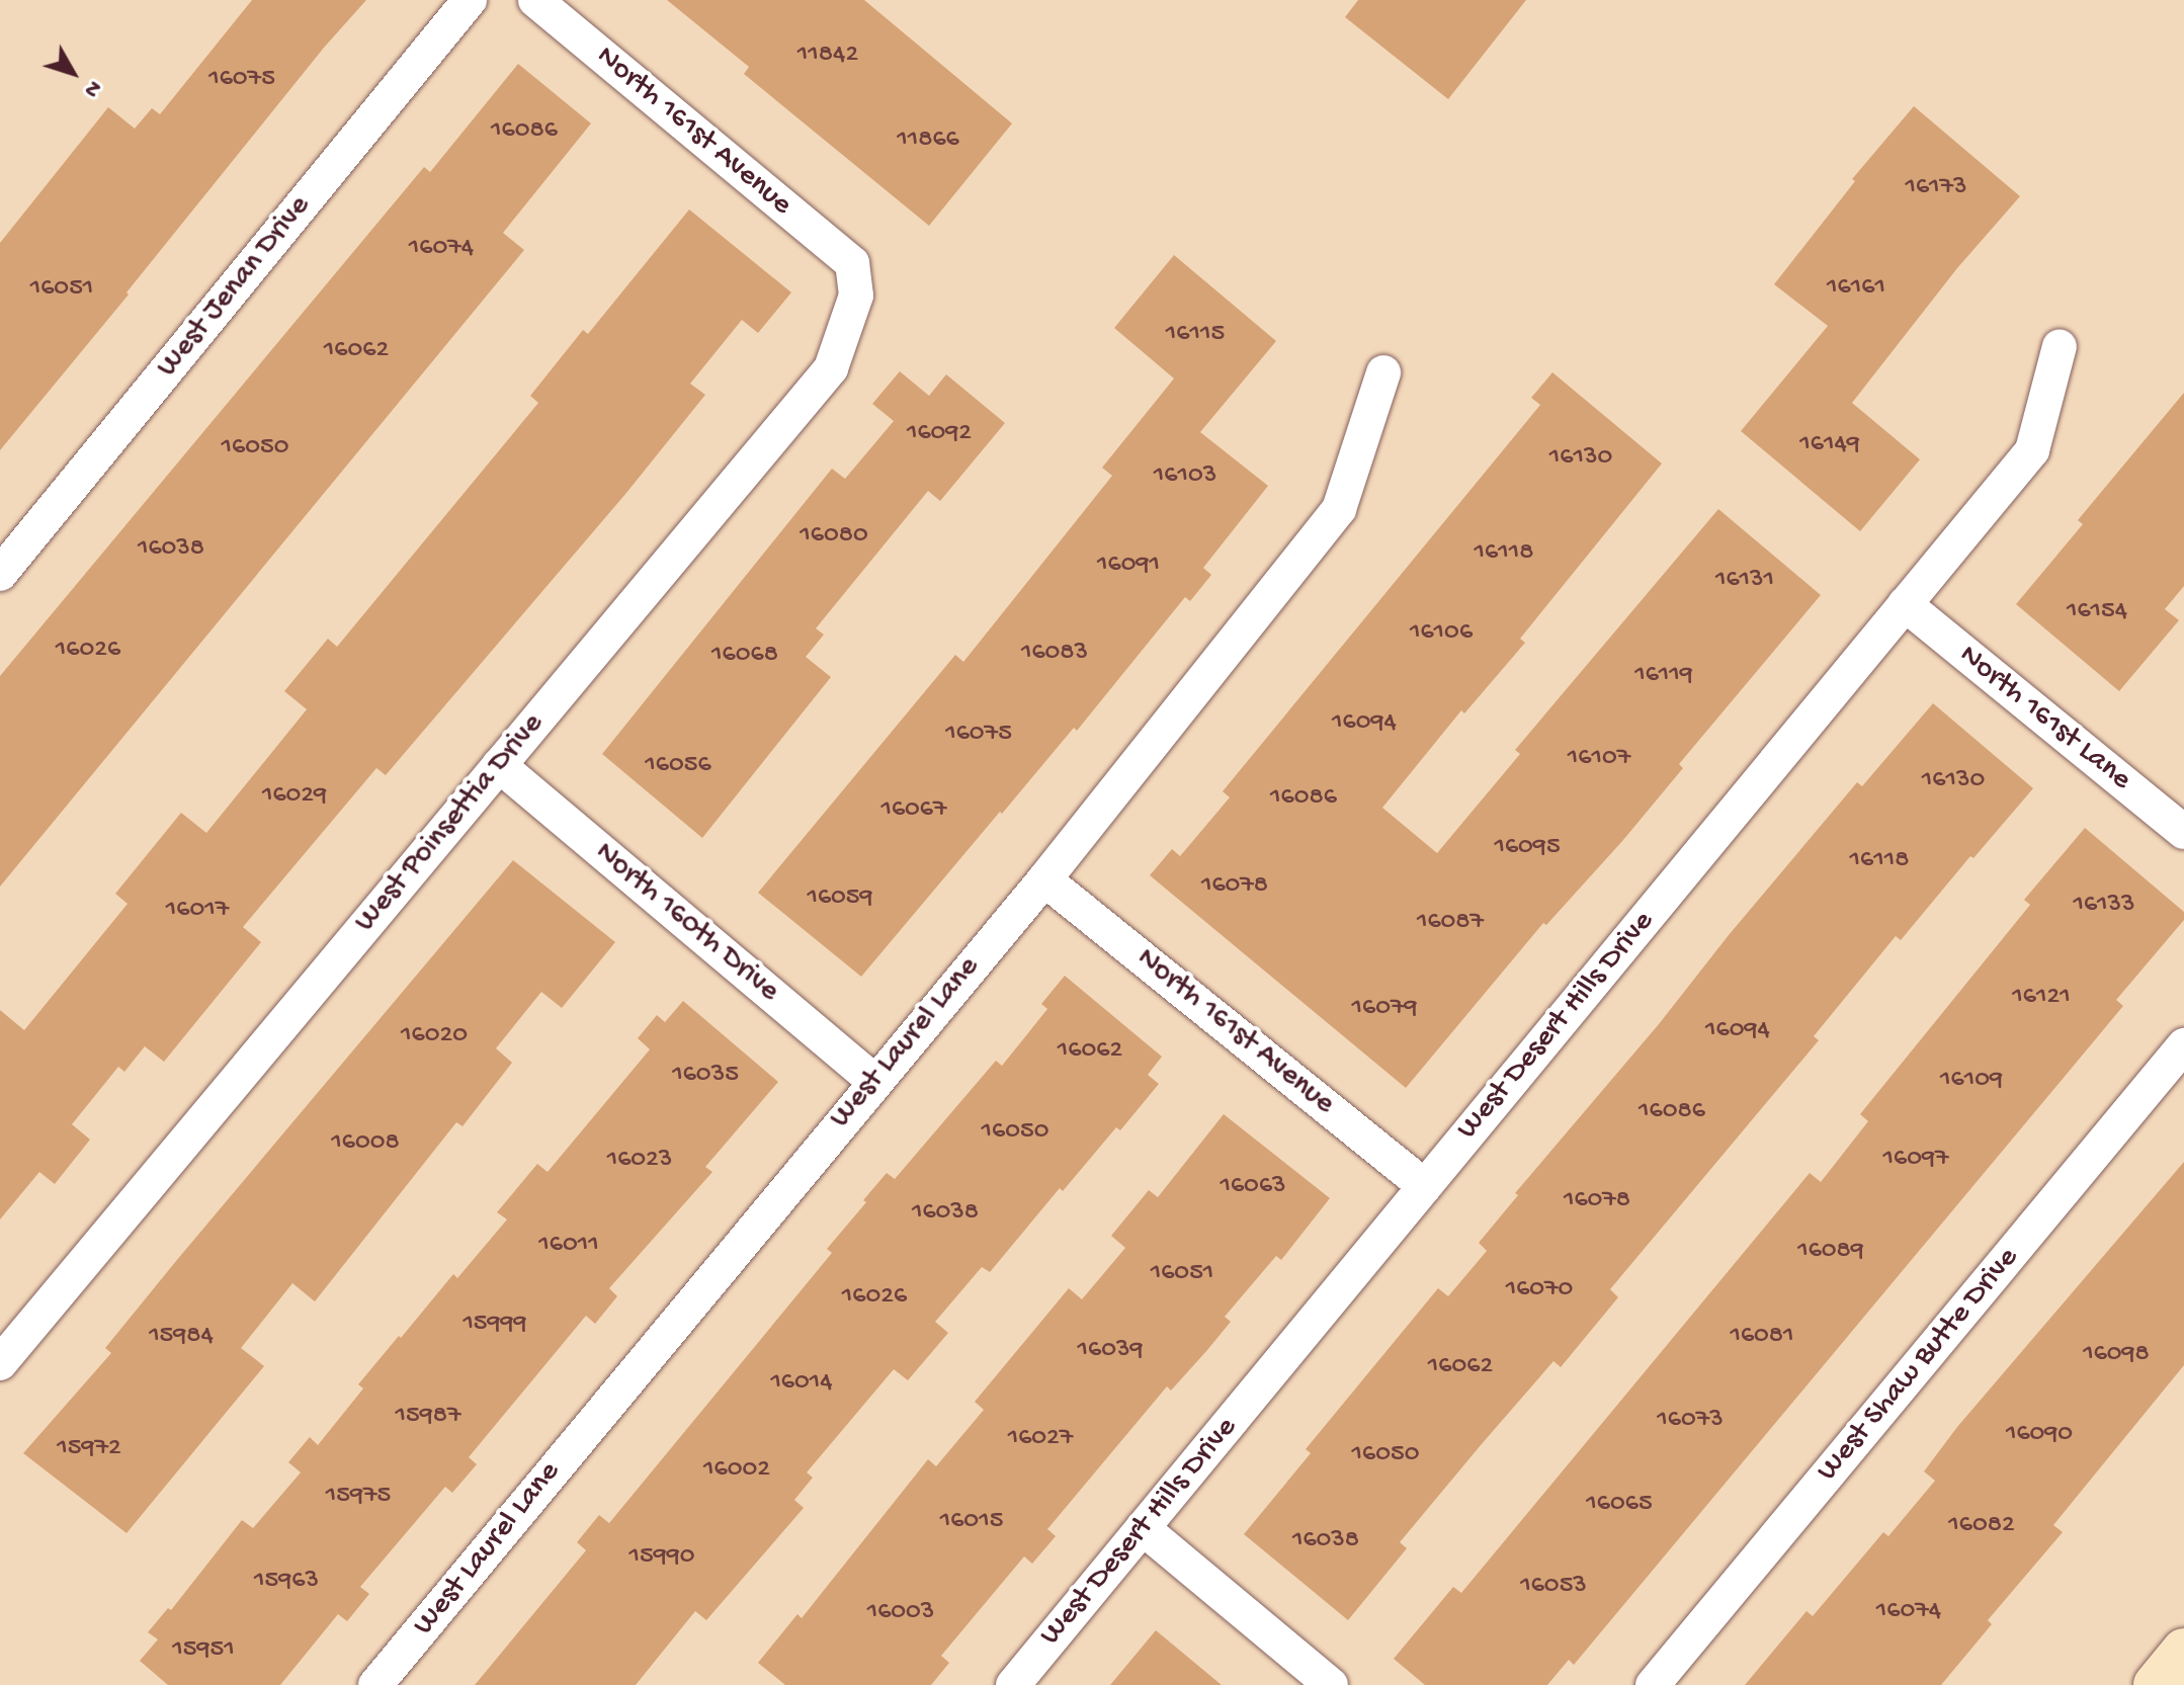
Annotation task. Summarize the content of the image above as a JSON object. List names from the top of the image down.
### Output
{
  "streets": {
    "street": [
      "North 161st Avenue",
      "West Jenan Drive",
      "North 161st Lane",
      "West Poinsettia Drive",
      "North 160th Drive",
      "West Desert Hills Drive",
      "West Laurel Lane",
      "West Shaw Butte Drive"
    ]
  },
  "crossings": [
    ["North 161st Avenue", "West Poinsettia Drive"],
    ["North 161st Avenue", "West Desert Hills Drive"],
    ["North 161st Avenue", "West Laurel Lane"],
    ["North 161st Lane", "West Desert Hills Drive"],
    ["West Poinsettia Drive", "North 160th Drive"],
    ["North 160th Drive", "West Laurel Lane"]
  ],
  "house_numbers": [
    "11842",
    "16075",
    "16086",
    "11866",
    "16173",
    "16074",
    "16161",
    "16051",
    "16115",
    "16062",
    "16092",
    "16149",
    "16050",
    "16130",
    "16103",
    "16080",
    "16038",
    "16118",
    "16091",
    "16131",
    "16154",
    "16106",
    "16026",
    "16083",
    "16068",
    "16119",
    "16094",
    "16075",
    "16107",
    "16056",
    "16130",
    "16029",
    "16086",
    "16067",
    "16095",
    "16118",
    "16078",
    "16059",
    "16133",
    "16017",
    "16087",
    "16121",
    "16079",
    "16094",
    "16020",
    "16062",
    "16035",
    "16109",
    "16086",
    "16050",
    "16008",
    "16097",
    "16023",
    "16063",
    "16078",
    "16038",
    "16011",
    "16089",
    "16051",
    "16070",
    "16026",
    "15999",
    "15984",
    "16081",
    "16039",
    "16098",
    "16062",
    "16014",
    "15987",
    "16073",
    "16090",
    "16027",
    "15972",
    "16050",
    "16002",
    "15975",
    "16065",
    "16015",
    "16082",
    "16038",
    "15990",
    "15963",
    "16053",
    "16074",
    "16003",
    "15951"
  ],
  "north": "bottom right"
}
